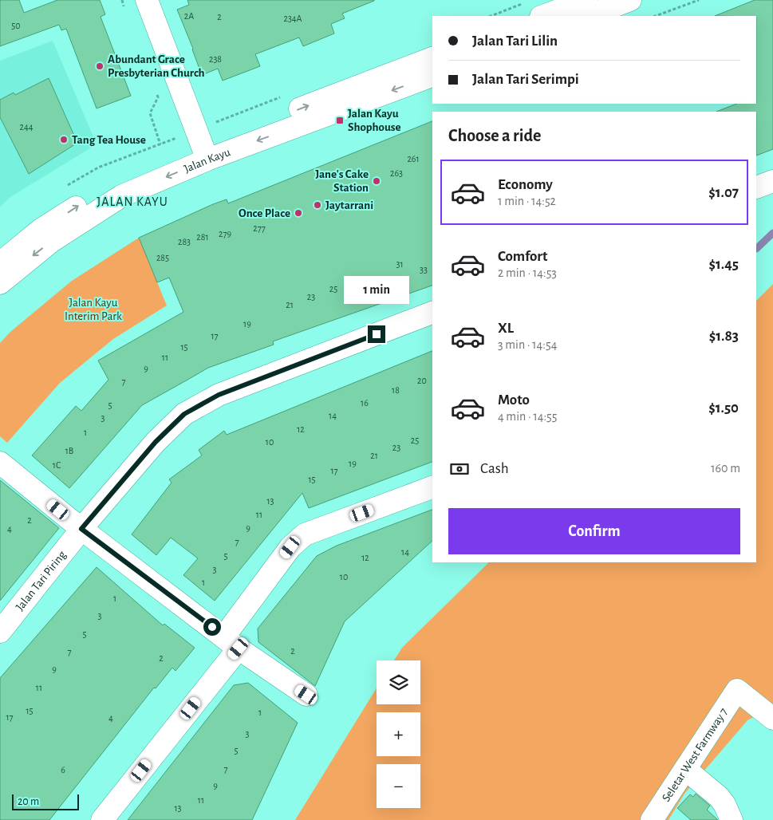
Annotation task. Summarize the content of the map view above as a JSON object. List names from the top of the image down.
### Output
{
  "streets": {
    "street": ["Jalan Kayu", "Jalan Tari Piring", "Seletar West Farmway 7"]
  },
  "districts": ["JALAN KAYU"],
  "parks": ["Jalan Kayu Interim Park"],
  "places": {
    "other": [
      "Abundant Grace Presbyterian Church",
      "Tang Tea House",
      "Jane's Cake Station",
      "Jaytarrani",
      "Once Place"
    ],
    "transit": ["Jalan Kayu Shophouse"]
  },
  "house_numbers": [
    "2A",
    "2",
    "234A",
    "50",
    "238",
    "244",
    "261",
    "263",
    "277",
    "279",
    "281",
    "283",
    "285",
    "31",
    "33",
    "25",
    "23",
    "21",
    "19",
    "17",
    "15",
    "11",
    "9",
    "20",
    "7",
    "18",
    "16",
    "5",
    "14",
    "3",
    "12",
    "1",
    "25",
    "10",
    "23",
    "1B",
    "21",
    "19",
    "1C",
    "17",
    "15",
    "13",
    "11",
    "2",
    "9",
    "4",
    "7",
    "14",
    "5",
    "12",
    "3",
    "10",
    "1",
    "1",
    "3",
    "5",
    "2",
    "7",
    "2",
    "9",
    "11",
    "15",
    "1",
    "17",
    "4",
    "3",
    "5",
    "7",
    "6",
    "9",
    "11",
    "13"
  ],
  "scale_bar": "20 m",
  "page": {
    "banner": ["Jalan Tari Lilin", "Jalan Tari Serimpi"],
    "heading": "Choose a ride",
    "list": [
      {
        "name": "Economy",
        "note": "1 min · 14:52",
        "value": "$1.07"
      },
      {
        "name": "Comfort",
        "note": "2 min · 14:53",
        "value": "$1.45"
      },
      {
        "name": "XL",
        "note": "3 min · 14:54",
        "value": "$1.83"
      },
      {
        "name": "Moto",
        "note": "4 min · 14:55",
        "value": "$1.50"
      }
    ],
    "bubble": "1 min",
    "pay": ["Cash", "160 m"],
    "buttons": "Confirm",
    "map_buttons": ["+", "−"],
    "scale": "20 m"
  }
}
